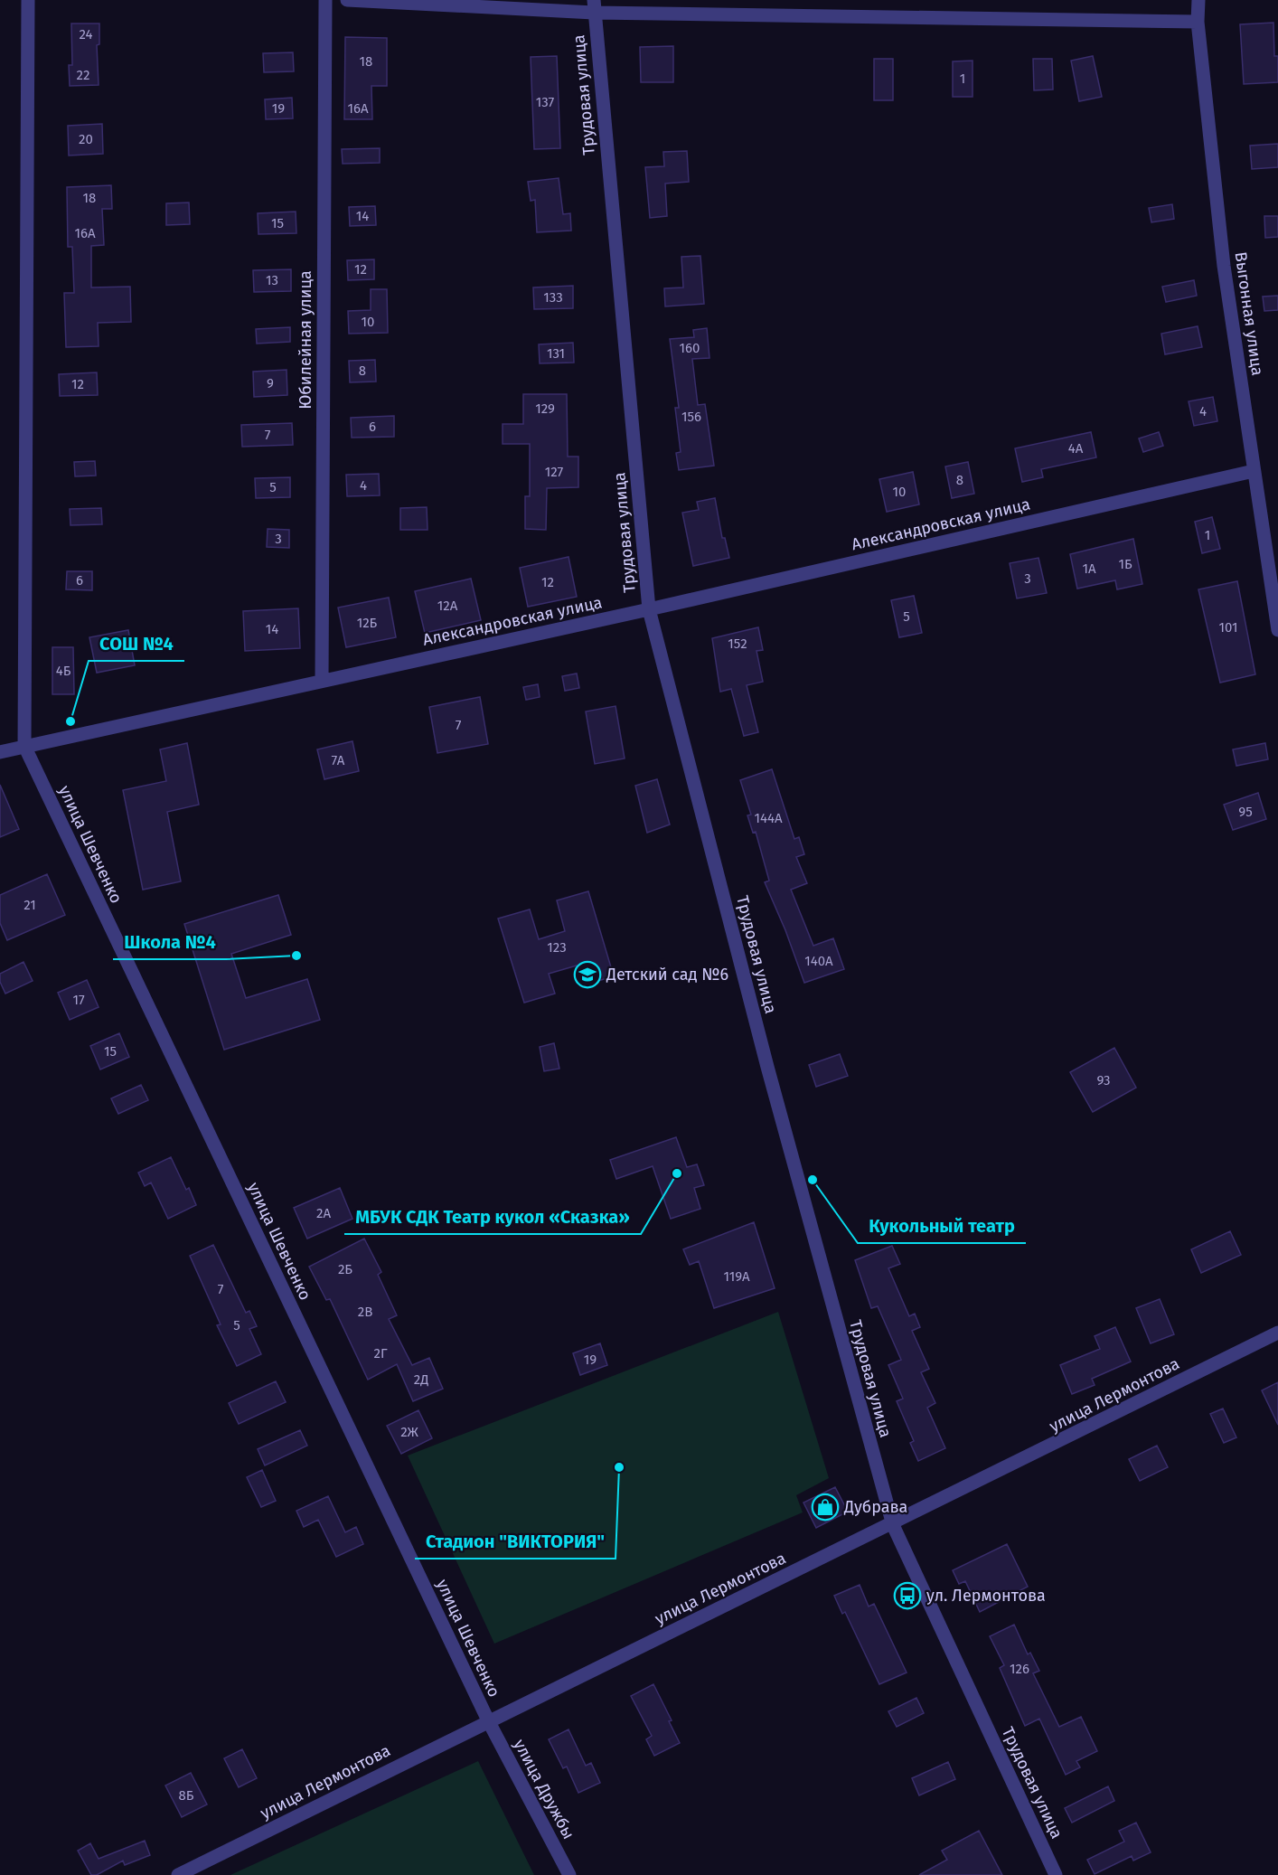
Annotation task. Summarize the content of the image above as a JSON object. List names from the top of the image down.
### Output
{
  "streets": {
    "street": [
      "Трудовая улица",
      "Выгонная улица",
      "Юбилейная улица",
      "Александровская улица",
      "улица Шевченко",
      "улица Лермонтова",
      "улица Дружбы"
    ]
  },
  "crossings": [
    ["Трудовая улица", "Александровская улица"],
    ["Трудовая улица", "улица Лермонтова"],
    ["Выгонная улица", "Александровская улица"],
    ["Юбилейная улица", "Александровская улица"],
    ["Александровская улица", "улица Шевченко"],
    ["улица Шевченко", "улица Лермонтова"],
    ["улица Шевченко", "улица Дружбы"],
    ["улица Лермонтова", "улица Дружбы"]
  ],
  "places": {
    "other": [
      "СОШ №4",
      "Школа №4",
      "МБУК СДК Театр кукол «Сказка»",
      "Кукольный театр",
      "Стадион \"ВИКТОРИЯ\""
    ],
    "school or university": ["Детский сад №6"],
    "shop": ["Дубрава"],
    "bus stop": ["ул. Лермонтова"]
  },
  "house_numbers": [
    "24",
    "18",
    "22",
    "1",
    "137",
    "19",
    "16А",
    "20",
    "18",
    "14",
    "15",
    "16А",
    "12",
    "13",
    "133",
    "10",
    "160",
    "131",
    "8",
    "9",
    "12",
    "129",
    "4",
    "156",
    "6",
    "7",
    "4А",
    "127",
    "8",
    "4",
    "5",
    "10",
    "1",
    "3",
    "1Б",
    "1А",
    "3",
    "6",
    "12",
    "12А",
    "5",
    "12Б",
    "101",
    "14",
    "152",
    "4Б",
    "7",
    "7А",
    "95",
    "144А",
    "21",
    "123",
    "140А",
    "17",
    "15",
    "93",
    "2А",
    "2Б",
    "119А",
    "7",
    "2В",
    "5",
    "2Г",
    "19",
    "2Д",
    "2Ж",
    "126",
    "8Б"
  ]
}
